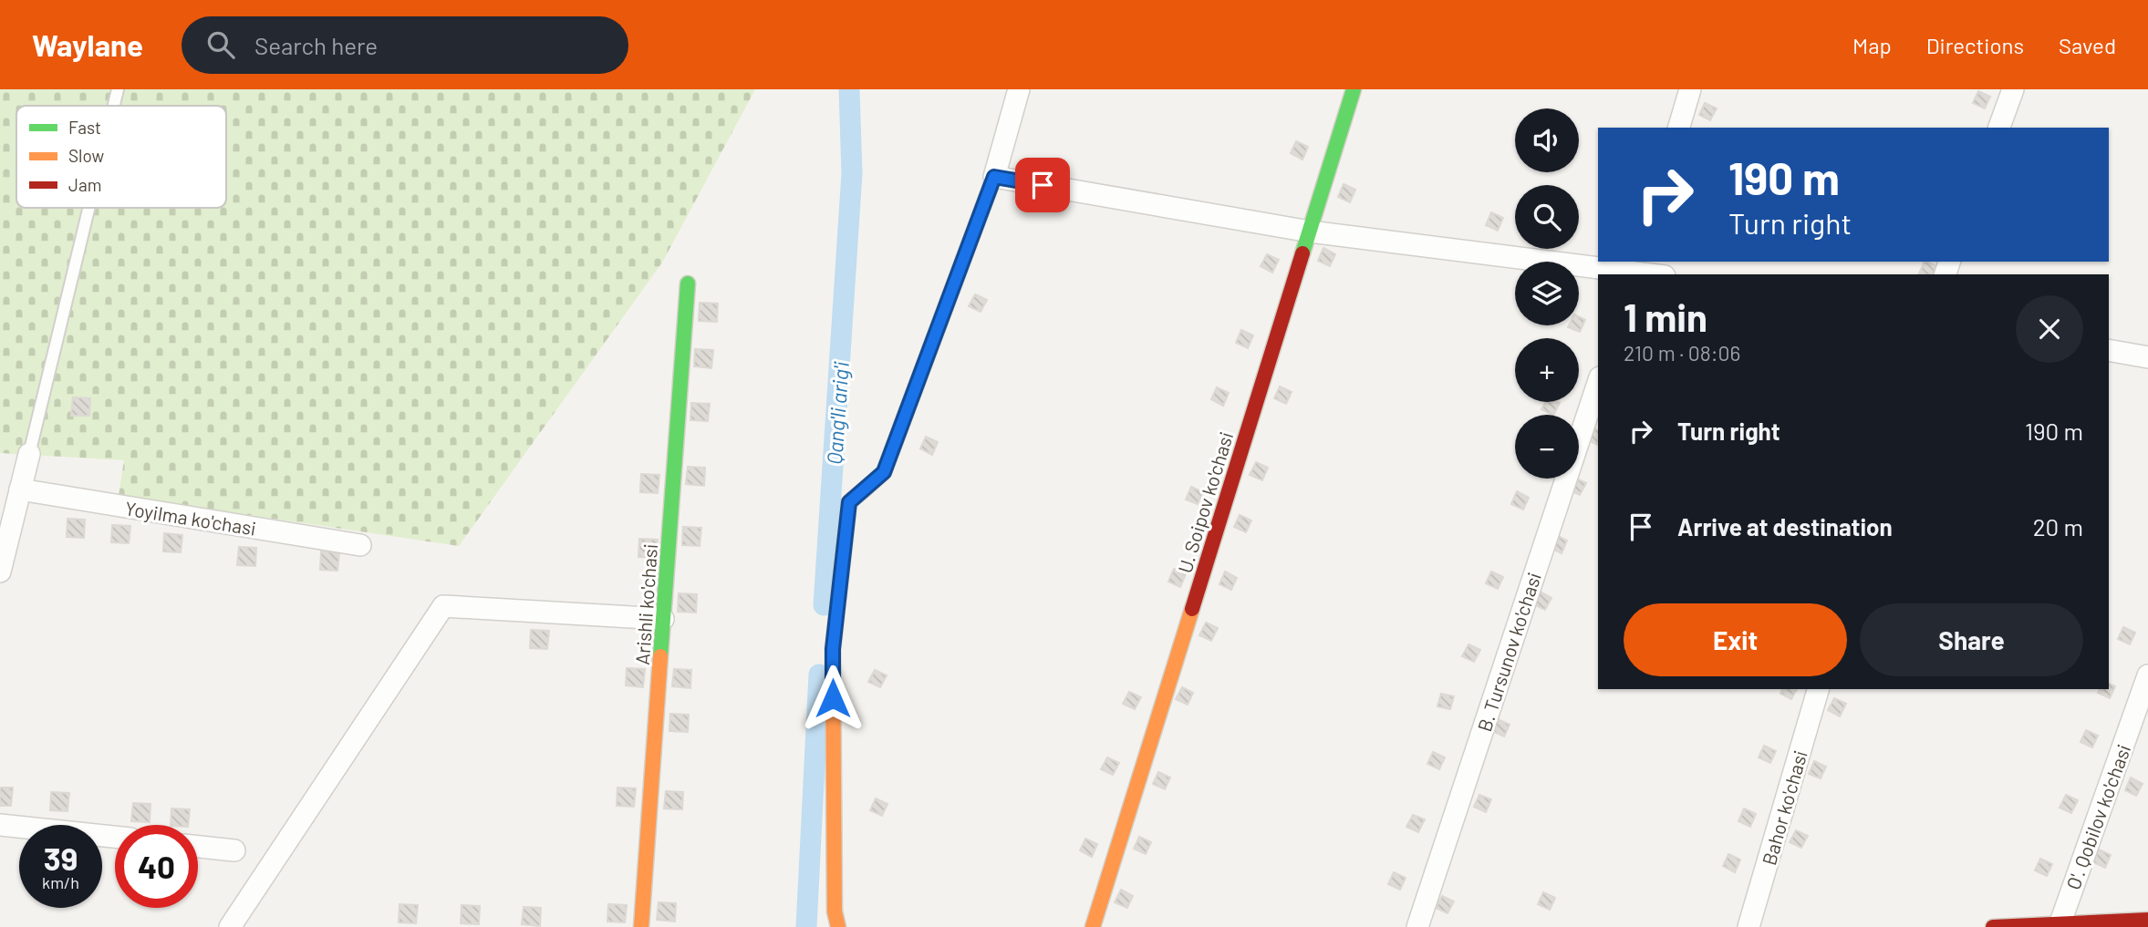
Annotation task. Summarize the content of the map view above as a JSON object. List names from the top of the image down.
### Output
{
  "streets": {
    "street": [
      "U. Soipov ko'chasi",
      "Yoyilma ko'chasi",
      "Arishli ko'chasi",
      "B. Tursunov ko'chasi",
      "Bahor ko'chasi",
      "O'. Qobilov ko'chasi"
    ]
  },
  "water": ["Qang'li arig'i"],
  "legend": ["Fast", "Slow", "Jam"],
  "page": {
    "header": "Waylane",
    "search": "Search here",
    "nav": ["Map", "Directions", "Saved"],
    "map_buttons": ["+", "−"],
    "turn": ["190 m", "Turn right"],
    "heading": ["1 min", "210 m · 08:06"],
    "list": [
      {
        "name": "Turn right",
        "value": "190 m"
      },
      {
        "name": "Arrive at destination",
        "value": "20 m"
      }
    ],
    "buttons": ["Exit", "Share"],
    "speed": "39 km/h",
    "limit": "40"
  }
}
